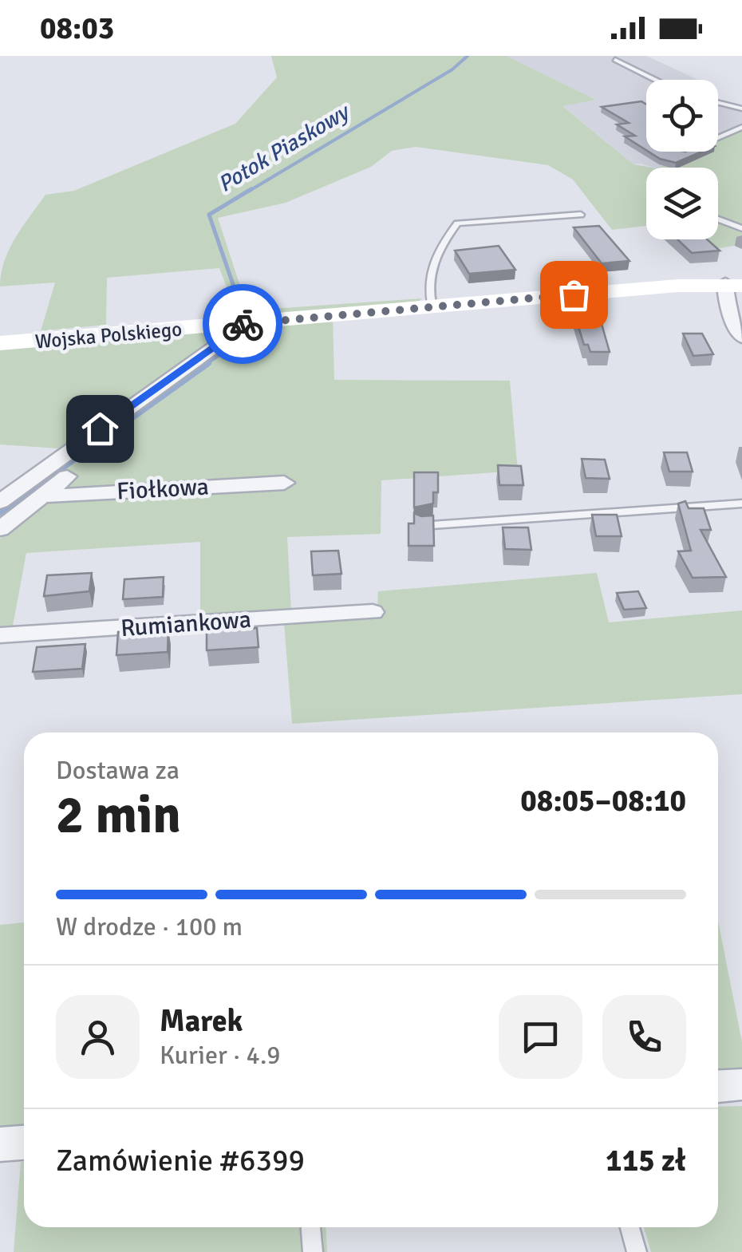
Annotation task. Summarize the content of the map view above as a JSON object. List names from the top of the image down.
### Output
{
  "streets": {
    "street": ["Wojska Polskiego", "Fiołkowa", "Rumiankowa"]
  },
  "water": ["Potok Piaskowy"],
  "page": {
    "status": "08:03",
    "heading": ["2 min", "Dostawa za", "08:05–08:10"],
    "panel": [
      "Marek",
      "Kurier · 4.9",
      "Zamówienie #6399",
      "115 zł"
    ],
    "bar": "W drodze · 100 m"
  }
}
